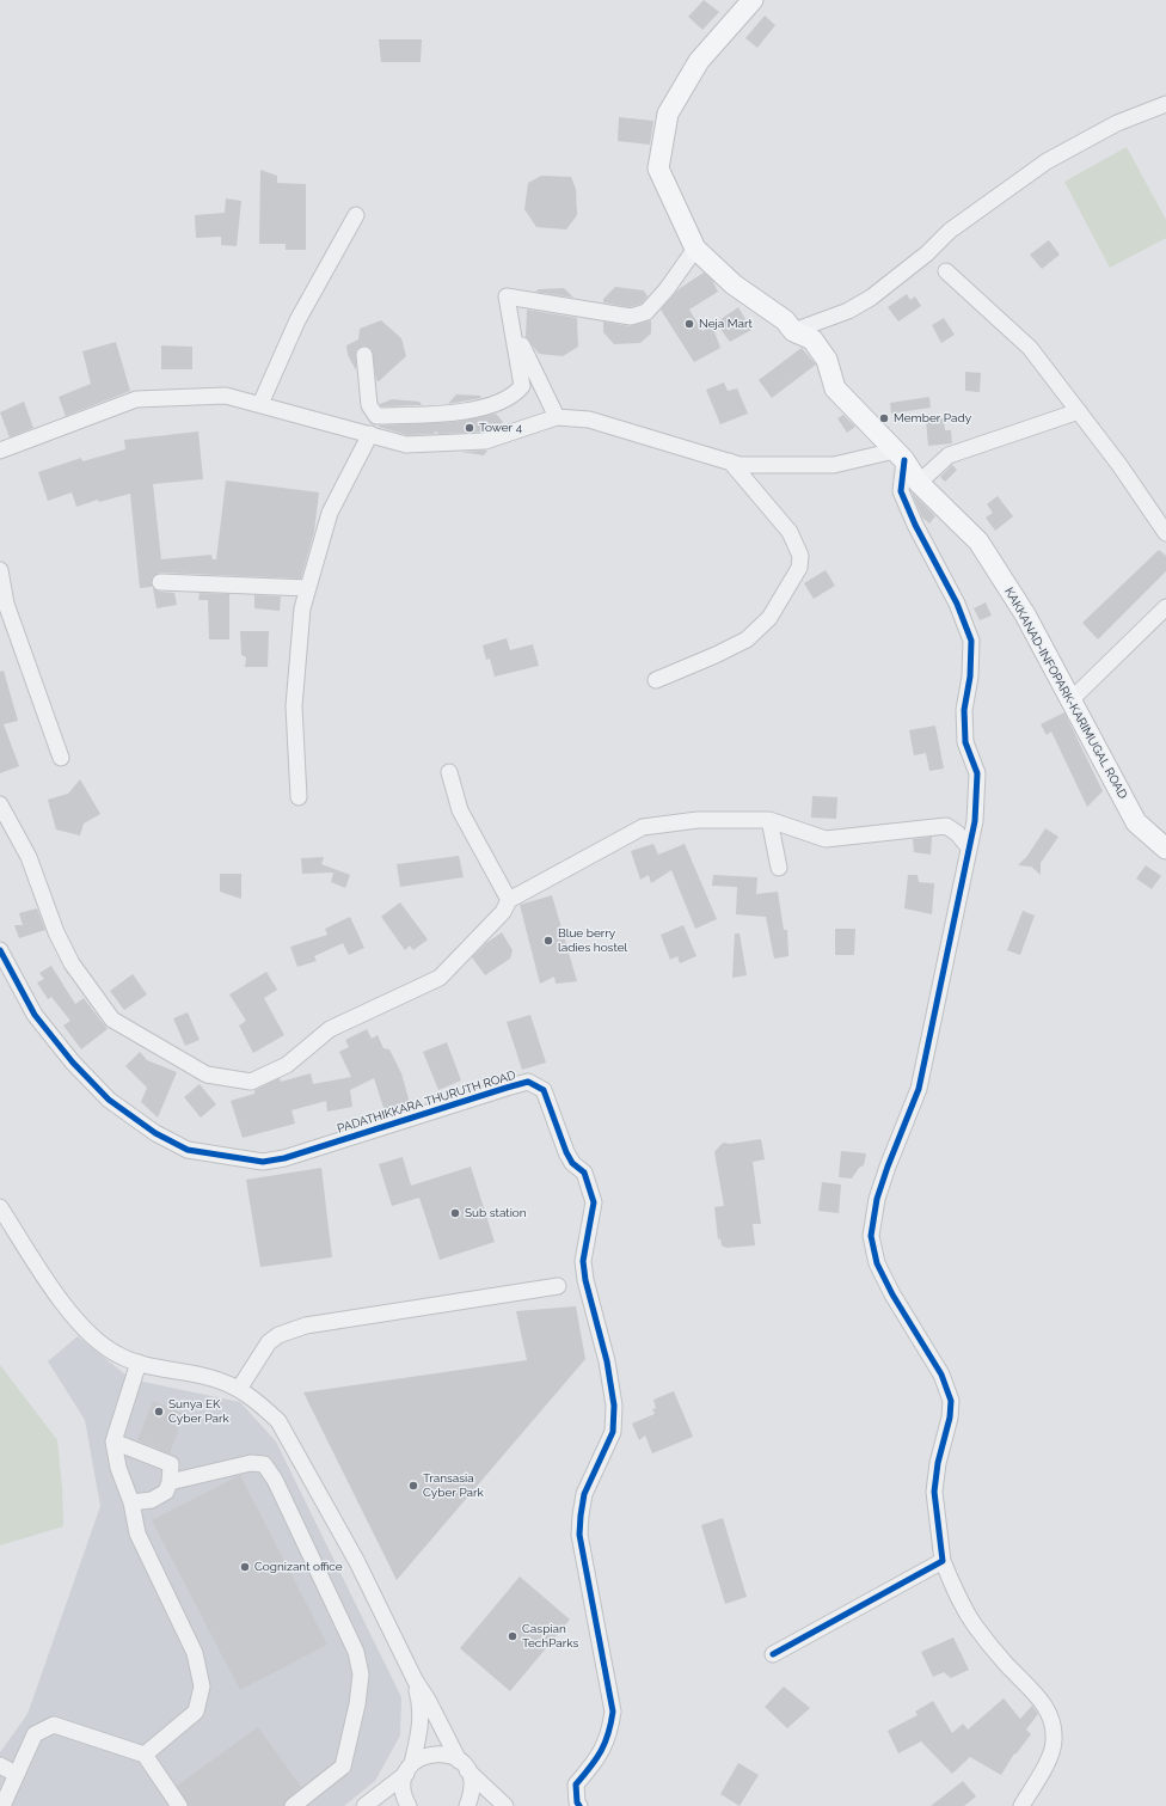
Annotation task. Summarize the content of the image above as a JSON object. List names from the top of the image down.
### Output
{
  "streets": {
    "main road": ["KAKKANAD-INFOPARK-KARIMUGAL ROAD"],
    "street": ["PADATHIKKARA THURUTH ROAD"]
  },
  "places": [
    "Neja Mart",
    "Member Pady",
    "Tower 4",
    "Blue berry ladies hostel",
    "Sub station",
    "Sunya EK Cyber Park",
    "Transasia Cyber Park",
    "Cognizant office",
    "Caspian TechParks"
  ]
}
